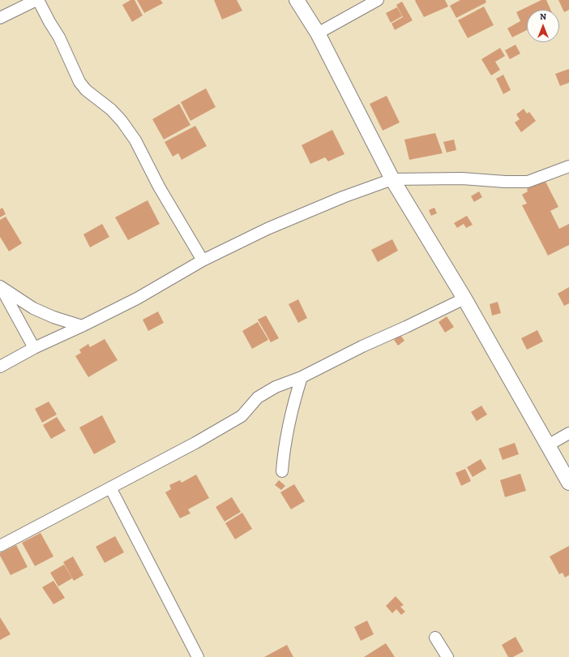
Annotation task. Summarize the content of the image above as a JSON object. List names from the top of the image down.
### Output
{
  "north": "top"
}
